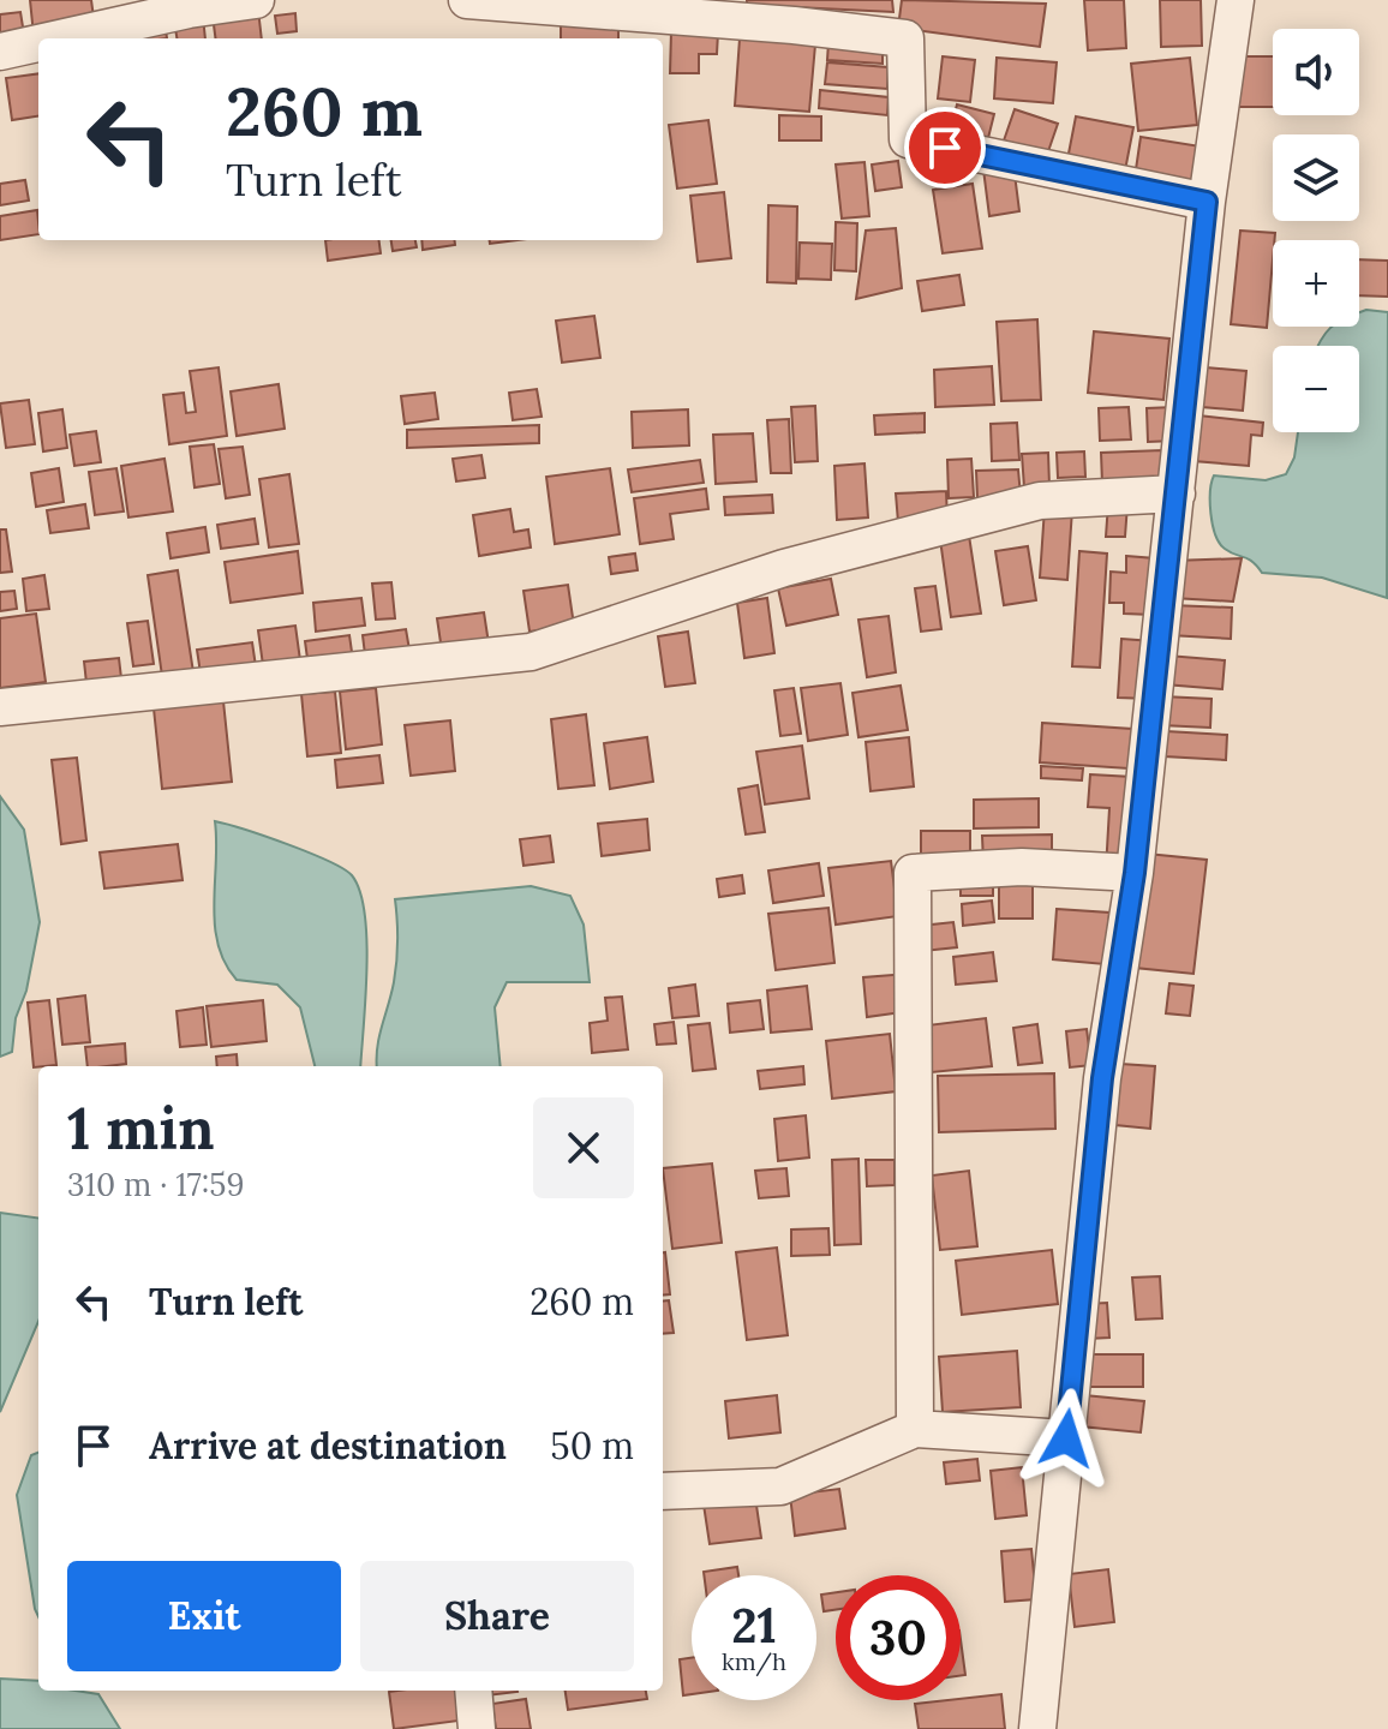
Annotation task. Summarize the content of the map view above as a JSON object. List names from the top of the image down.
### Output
{
  "page": {
    "map_buttons": ["+", "−"],
    "turn": ["260 m", "Turn left"],
    "heading": ["1 min", "310 m · 17:59"],
    "list": [
      {
        "name": "Turn left",
        "value": "260 m"
      },
      {
        "name": "Arrive at destination",
        "value": "50 m"
      }
    ],
    "buttons": ["Exit", "Share"],
    "speed": "21 km/h",
    "limit": "30"
  }
}
